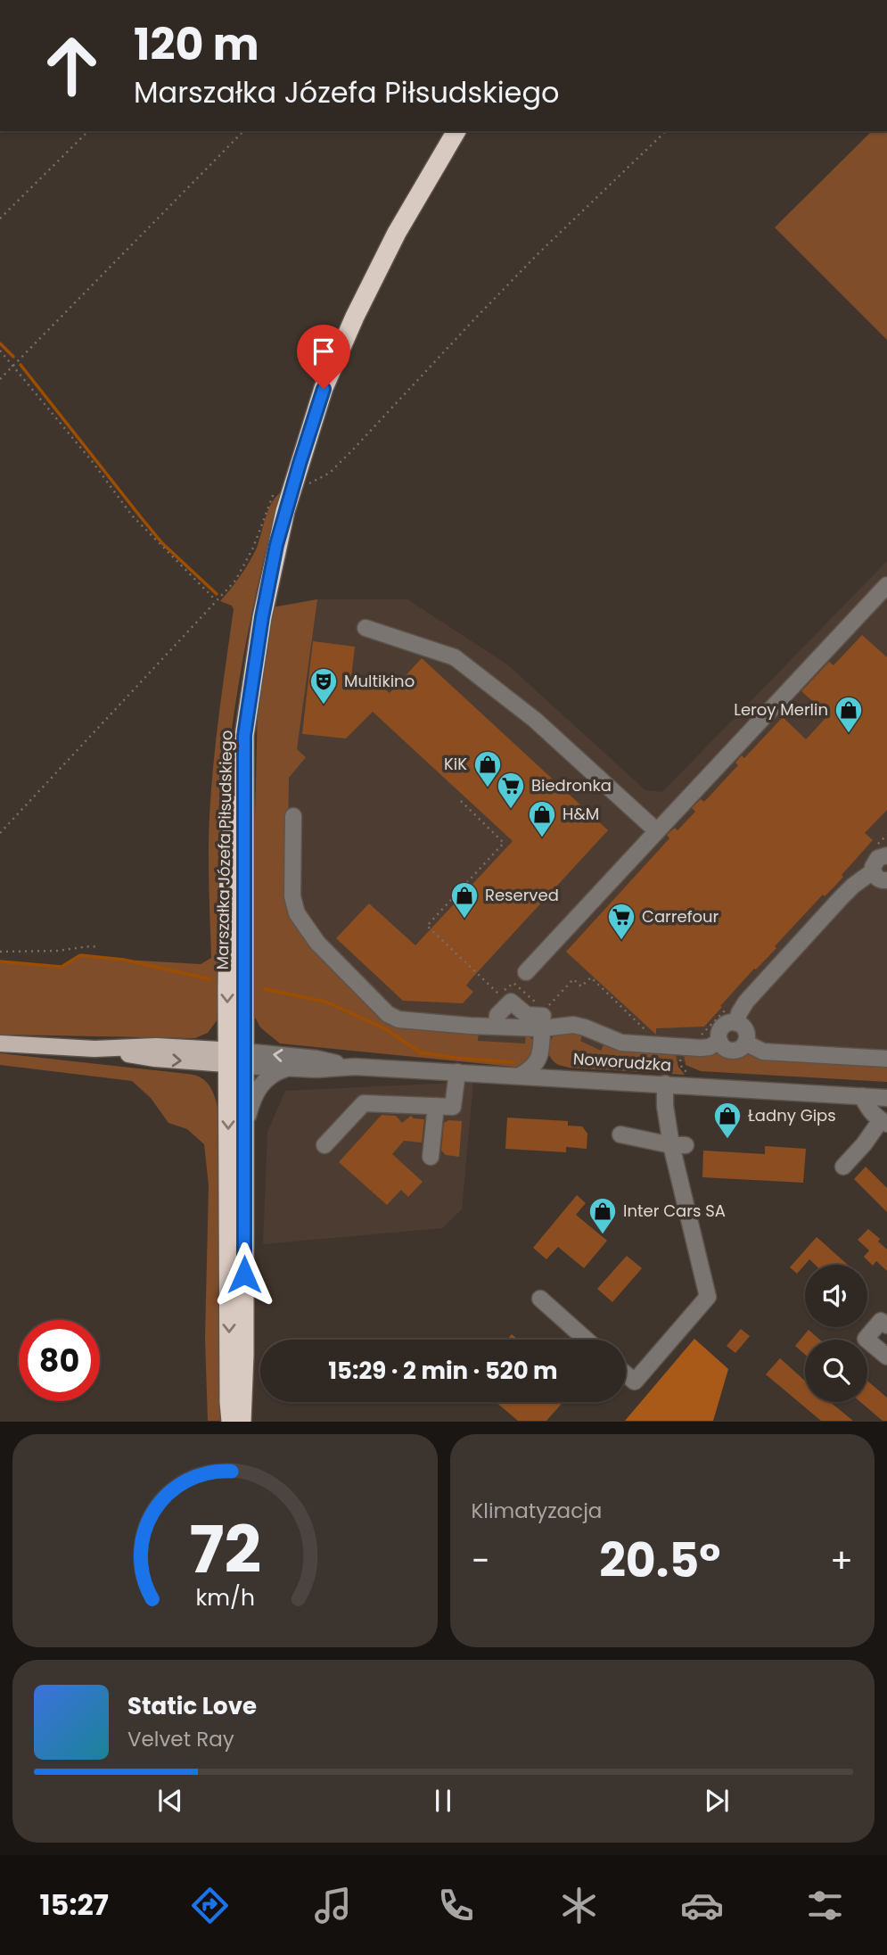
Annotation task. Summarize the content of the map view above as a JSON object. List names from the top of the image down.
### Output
{
  "streets": {
    "highway": ["Marszałka Józefa Piłsudskiego"],
    "main road": ["Noworudzka"]
  },
  "crossings": [
    ["Marszałka Józefa Piłsudskiego", "Noworudzka"]
  ],
  "places": {
    "theatre": ["Multikino"],
    "shop": [
      "Leroy Merlin",
      "KiK",
      "H&M",
      "Reserved",
      "Ładny Gips",
      "Inter Cars SA"
    ],
    "supermarket": ["Biedronka", "Carrefour"]
  },
  "page": {
    "turn": ["120 m", "Marszałka Józefa Piłsudskiego"],
    "limit": "80",
    "trip": "15:29 · 2 min · 520 m",
    "tile": "Klimatyzacja",
    "heat": ["−", "20.5°", "+"],
    "song": ["Static Love", "Velvet Ray"],
    "tabs": "15:27",
    "gauge": ["72", "km/h"]
  }
}
